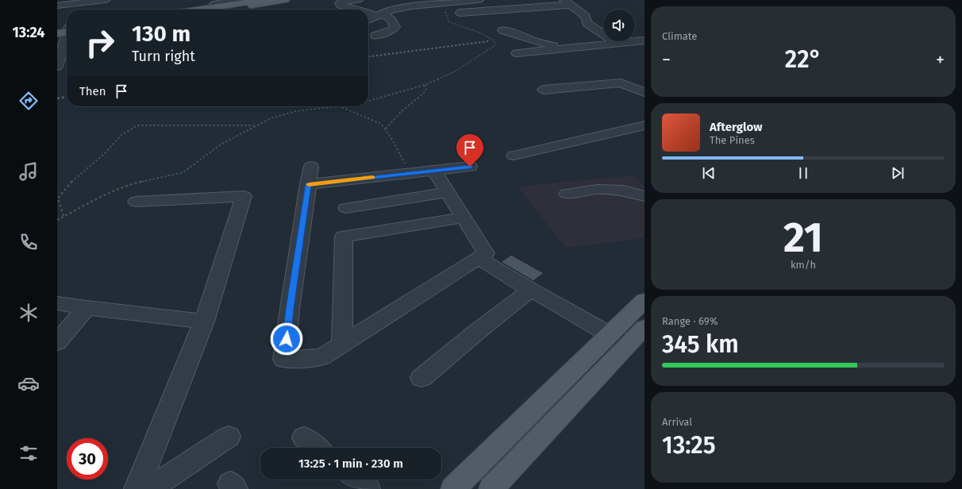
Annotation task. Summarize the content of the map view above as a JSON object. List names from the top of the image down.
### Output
{
  "page": {
    "tabs": "13:24",
    "tile": [
      "Climate",
      ["21", "km/h"],
      ["Range · 69%", "345 km"],
      ["Arrival", "13:25"]
    ],
    "turn": ["130 m", "Turn right"],
    "heat": ["−", "22°", "+"],
    "then": "Then",
    "song": ["Afterglow", "The Pines"],
    "limit": "30",
    "trip": "13:25 · 1 min · 230 m"
  }
}
